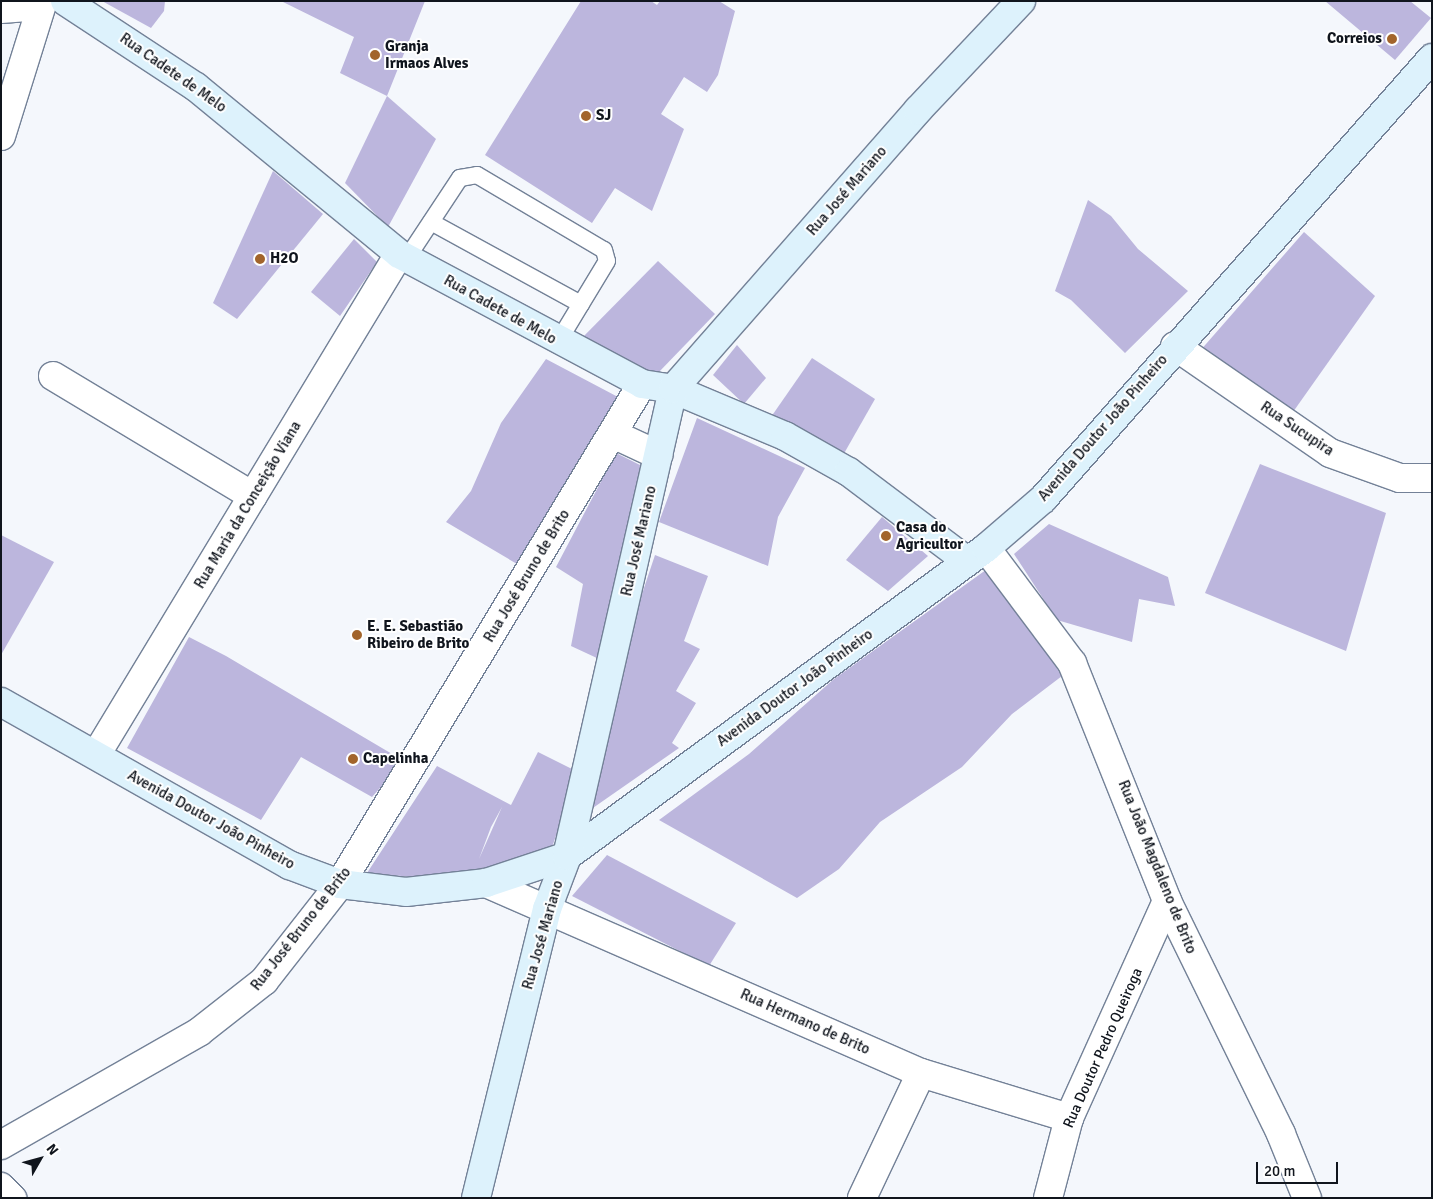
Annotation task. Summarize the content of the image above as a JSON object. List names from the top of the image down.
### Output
{
  "streets": {
    "street": [
      "Rua Cadete de Melo",
      "Rua José Mariano",
      "Avenida Doutor João Pinheiro",
      "Rua Sucupira",
      "Rua Maria da Conceição Viana",
      "Rua José Bruno de Brito",
      "Rua João Magdaleno de Brito",
      "Rua Hermano de Brito",
      "Rua Doutor Pedro Queiroga"
    ]
  },
  "crossings": [
    ["Rua Cadete de Melo", "Rua José Mariano"],
    ["Rua Cadete de Melo", "Avenida Doutor João Pinheiro"],
    ["Rua Cadete de Melo", "Rua Maria da Conceição Viana"],
    ["Rua Cadete de Melo", "Rua José Bruno de Brito"],
    ["Rua Cadete de Melo", "Rua João Magdaleno de Brito"],
    ["Rua José Mariano", "Avenida Doutor João Pinheiro"],
    ["Rua José Mariano", "Rua Hermano de Brito"],
    ["Avenida Doutor João Pinheiro", "Rua Sucupira"],
    ["Avenida Doutor João Pinheiro", "Rua Maria da Conceição Viana"],
    ["Avenida Doutor João Pinheiro", "Rua José Bruno de Brito"],
    ["Avenida Doutor João Pinheiro", "Rua João Magdaleno de Brito"],
    ["Avenida Doutor João Pinheiro", "Rua Hermano de Brito"],
    ["Rua João Magdaleno de Brito", "Rua Doutor Pedro Queiroga"],
    ["Rua Hermano de Brito", "Rua Doutor Pedro Queiroga"]
  ],
  "places": [
    "Correios",
    "Granja Irmaos Alves",
    "SJ",
    "H2O",
    "Casa do Agricultor",
    "E. E. Sebastião Ribeiro de Brito",
    "Capelinha"
  ],
  "scale_bar": "20 m",
  "north": "top right"
}
